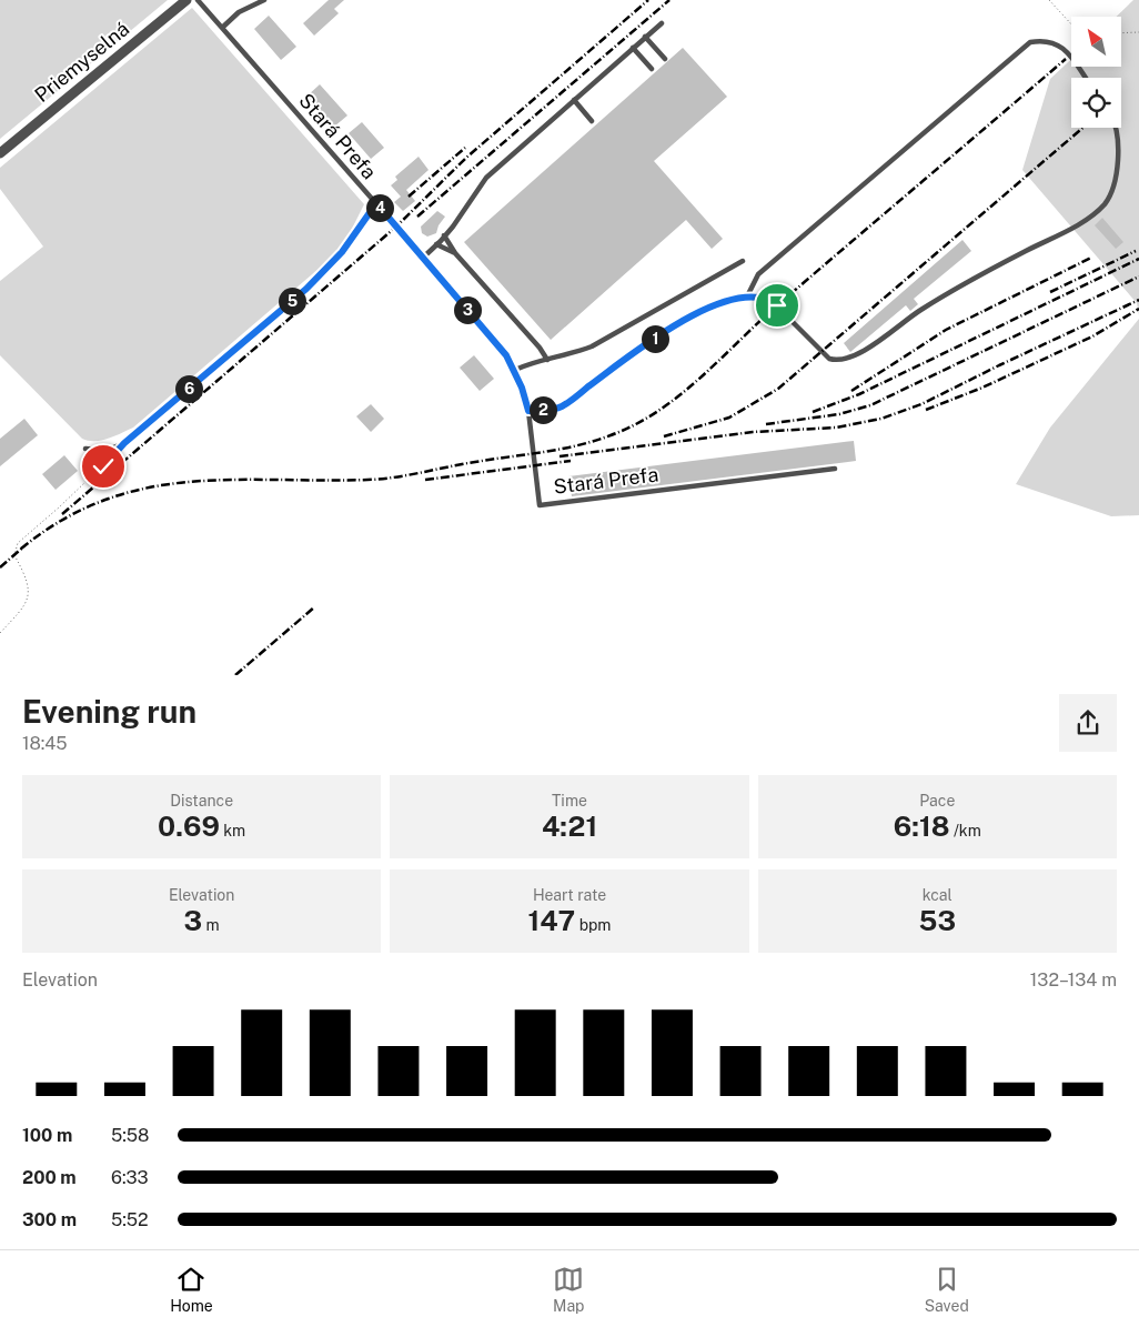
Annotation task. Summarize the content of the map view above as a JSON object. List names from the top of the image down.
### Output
{
  "streets": {
    "street": ["Priemyselná"],
    "lane": ["Stará Prefa"]
  },
  "north": "top left",
  "page": {
    "pins": [
      "4",
      "5",
      "3",
      "1",
      "6",
      "2"
    ],
    "heading": ["Evening run", "18:45"],
    "stats": [
      ["Distance", "0.69 km"],
      ["Time", "4:21"],
      ["Pace", "6:18 /km"],
      ["Elevation", "3 m"],
      ["Heart rate", "147 bpm"],
      ["kcal", "53"]
    ],
    "chart": ["Elevation", "132–134 m"],
    "list": [
      {
        "name": "100 m",
        "note": "5:58"
      },
      {
        "name": "200 m",
        "note": "6:33"
      },
      {
        "name": "300 m",
        "note": "5:52"
      }
    ],
    "tabs": ["Home", "Map", "Saved"]
  }
}
